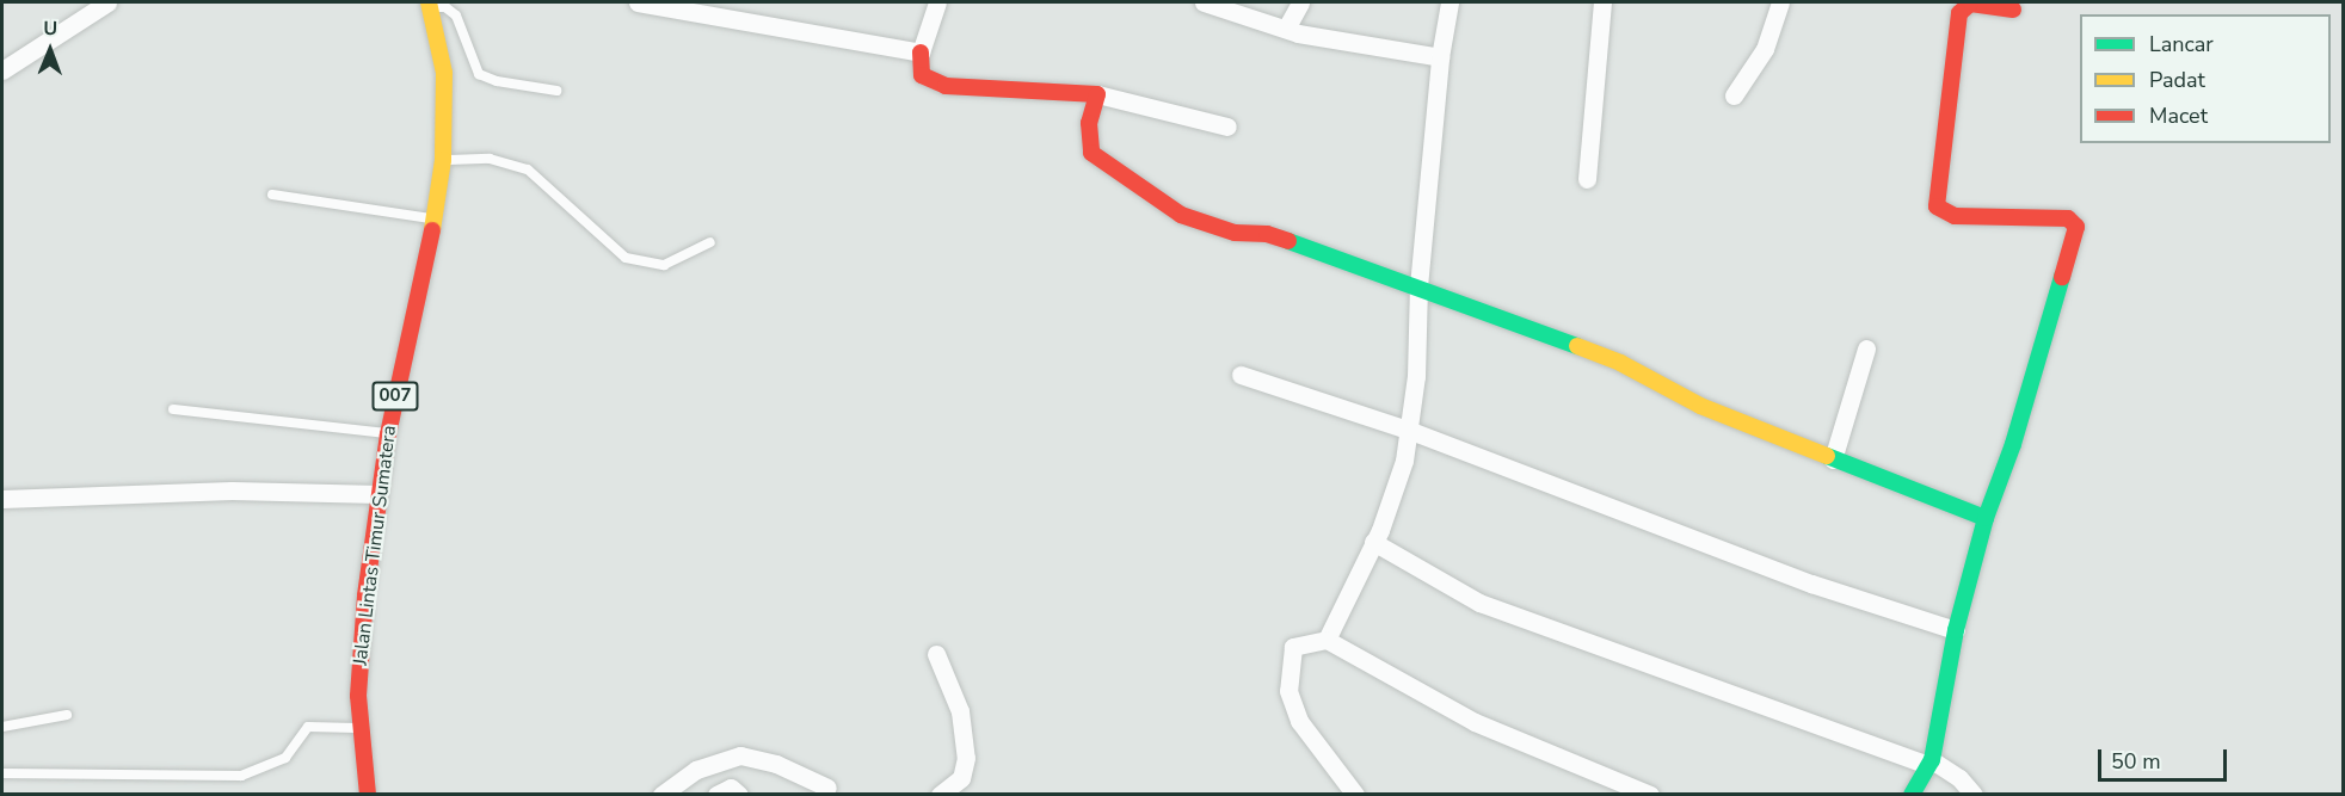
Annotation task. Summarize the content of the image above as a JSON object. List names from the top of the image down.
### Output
{
  "streets": {
    "main road": ["007", "Jalan Lintas Timur Sumatera"]
  },
  "legend": ["Lancar", "Padat", "Macet"],
  "scale_bar": "50 m",
  "north": "top"
}
